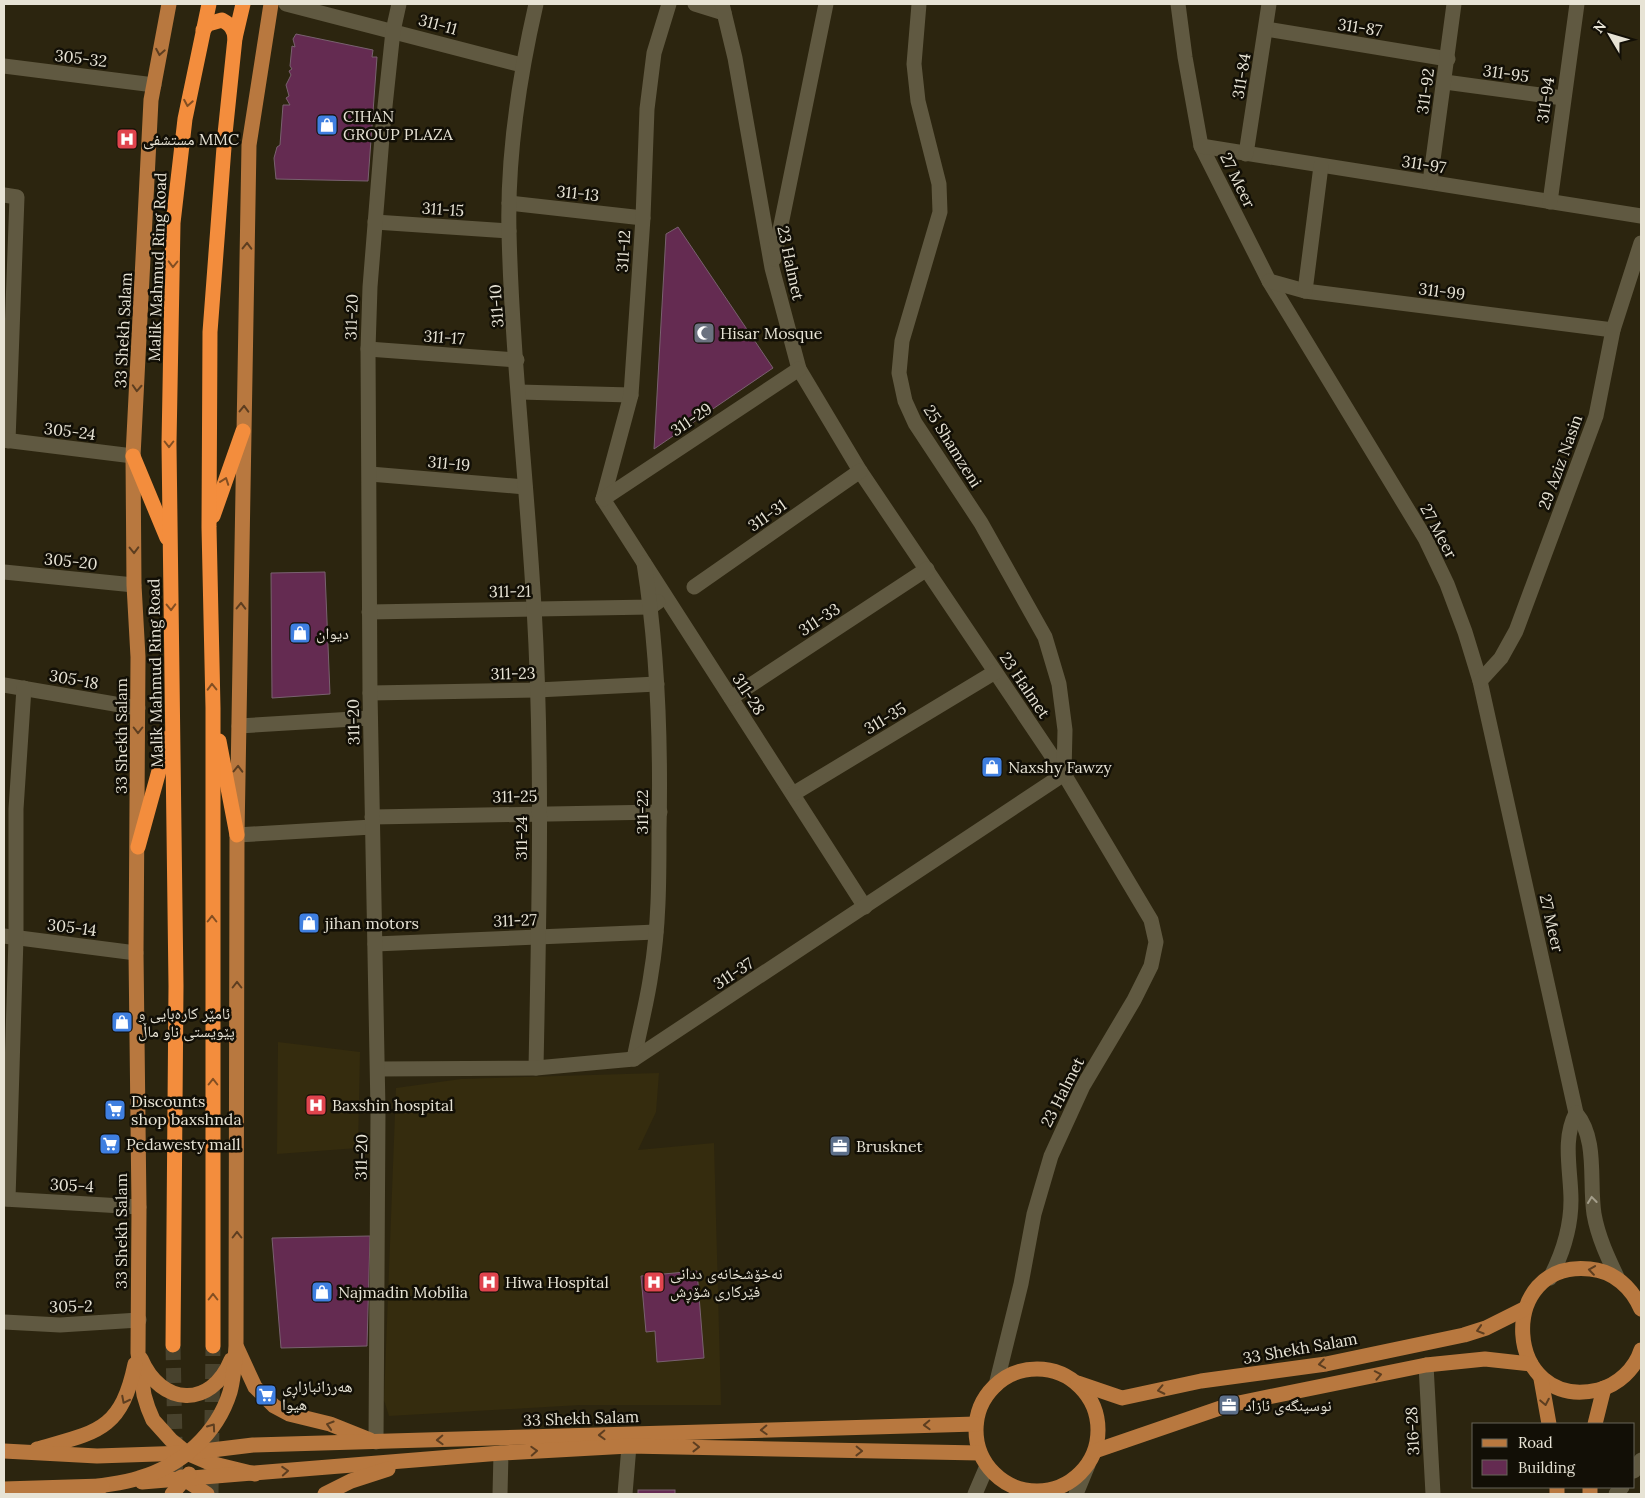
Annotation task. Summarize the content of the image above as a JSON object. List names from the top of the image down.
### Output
{
  "streets": {
    "highway": ["Malik Mahmud Ring Road"],
    "main road": ["33 Shekh Salam"],
    "street": [
      "311-11",
      "311-87",
      "305-32",
      "311-95",
      "311-84",
      "311-92",
      "311-94",
      "311-97",
      "27 Meer",
      "311-13",
      "311-15",
      "311-12",
      "23 Halmet",
      "311-99",
      "311-10",
      "311-20",
      "311-17",
      "311-29",
      "305-24",
      "25 Shamzeni",
      "29 Aziz Nasin",
      "311-19",
      "311-31",
      "305-20",
      "311-21",
      "311-33",
      "311-23",
      "305-18",
      "311-28",
      "311-35",
      "311-25",
      "311-22",
      "311-24",
      "311-27",
      "305-14",
      "311-37",
      "305-4",
      "305-2",
      "316-28"
    ]
  },
  "crossings": [
    ["311-11", "311-10"],
    ["311-11", "311-20"],
    ["311-87", "311-84"],
    ["311-87", "311-92"],
    ["305-32", "33 Shekh Salam"],
    ["311-95", "311-92"],
    ["311-95", "311-94"],
    ["311-84", "311-97"],
    ["311-92", "311-97"],
    ["311-94", "311-97"],
    ["311-97", "27 Meer"],
    ["27 Meer", "311-99"],
    ["27 Meer", "33 Shekh Salam"],
    ["27 Meer", "29 Aziz Nasin"],
    ["311-13", "311-12"],
    ["311-13", "311-10"],
    ["311-15", "311-10"],
    ["311-15", "311-20"],
    ["311-12", "311-29"],
    ["311-12", "311-28"],
    ["23 Halmet", "33 Shekh Salam"],
    ["23 Halmet", "311-29"],
    ["23 Halmet", "25 Shamzeni"],
    ["23 Halmet", "311-31"],
    ["23 Halmet", "311-33"],
    ["23 Halmet", "311-35"],
    ["23 Halmet", "311-37"],
    ["311-99", "29 Aziz Nasin"],
    ["311-10", "311-17"],
    ["311-10", "311-19"],
    ["311-10", "311-21"],
    ["311-10", "311-24"],
    ["311-20", "33 Shekh Salam"],
    ["311-20", "311-17"],
    ["311-20", "311-19"],
    ["311-20", "311-21"],
    ["311-20", "311-23"],
    ["311-20", "311-25"],
    ["311-20", "311-27"],
    ["311-20", "311-37"],
    ["33 Shekh Salam", "305-24"],
    ["33 Shekh Salam", "305-20"],
    ["33 Shekh Salam", "305-18"],
    ["33 Shekh Salam", "305-14"],
    ["33 Shekh Salam", "305-4"],
    ["33 Shekh Salam", "305-2"],
    ["311-29", "311-28"],
    ["25 Shamzeni", "311-37"],
    ["311-21", "311-22"],
    ["311-21", "311-24"],
    ["311-33", "311-28"],
    ["311-23", "311-22"],
    ["311-23", "311-24"],
    ["311-28", "311-35"],
    ["311-28", "311-22"],
    ["311-28", "311-37"],
    ["311-25", "311-22"],
    ["311-25", "311-24"],
    ["311-22", "311-27"],
    ["311-22", "311-37"],
    ["311-24", "311-27"],
    ["311-24", "311-37"]
  ],
  "places": {
    "shop": [
      "CIHAN GROUP PLAZA",
      "دیوان",
      "Naxshy Fawzy",
      "jihan motors",
      "ئامێر کارەبایی و پێویستی ناو ماڵ",
      "Najmadin Mobilia"
    ],
    "hospital": [
      "مستشفى MMC",
      "Baxshin hospital",
      "Hiwa Hospital",
      "نەخۆشخانەی ددانی فێرکاری شۆڕش"
    ],
    "mosque": ["Hisar Mosque"],
    "supermarket": ["Discounts shop baxshnda", "Pedawesty mall", "هەرزانبازاڕی هیوا"],
    "office": ["Brusknet", "نوسینگەی ئازاد"]
  },
  "legend": ["Road", "Building"],
  "north": "top left"
}
